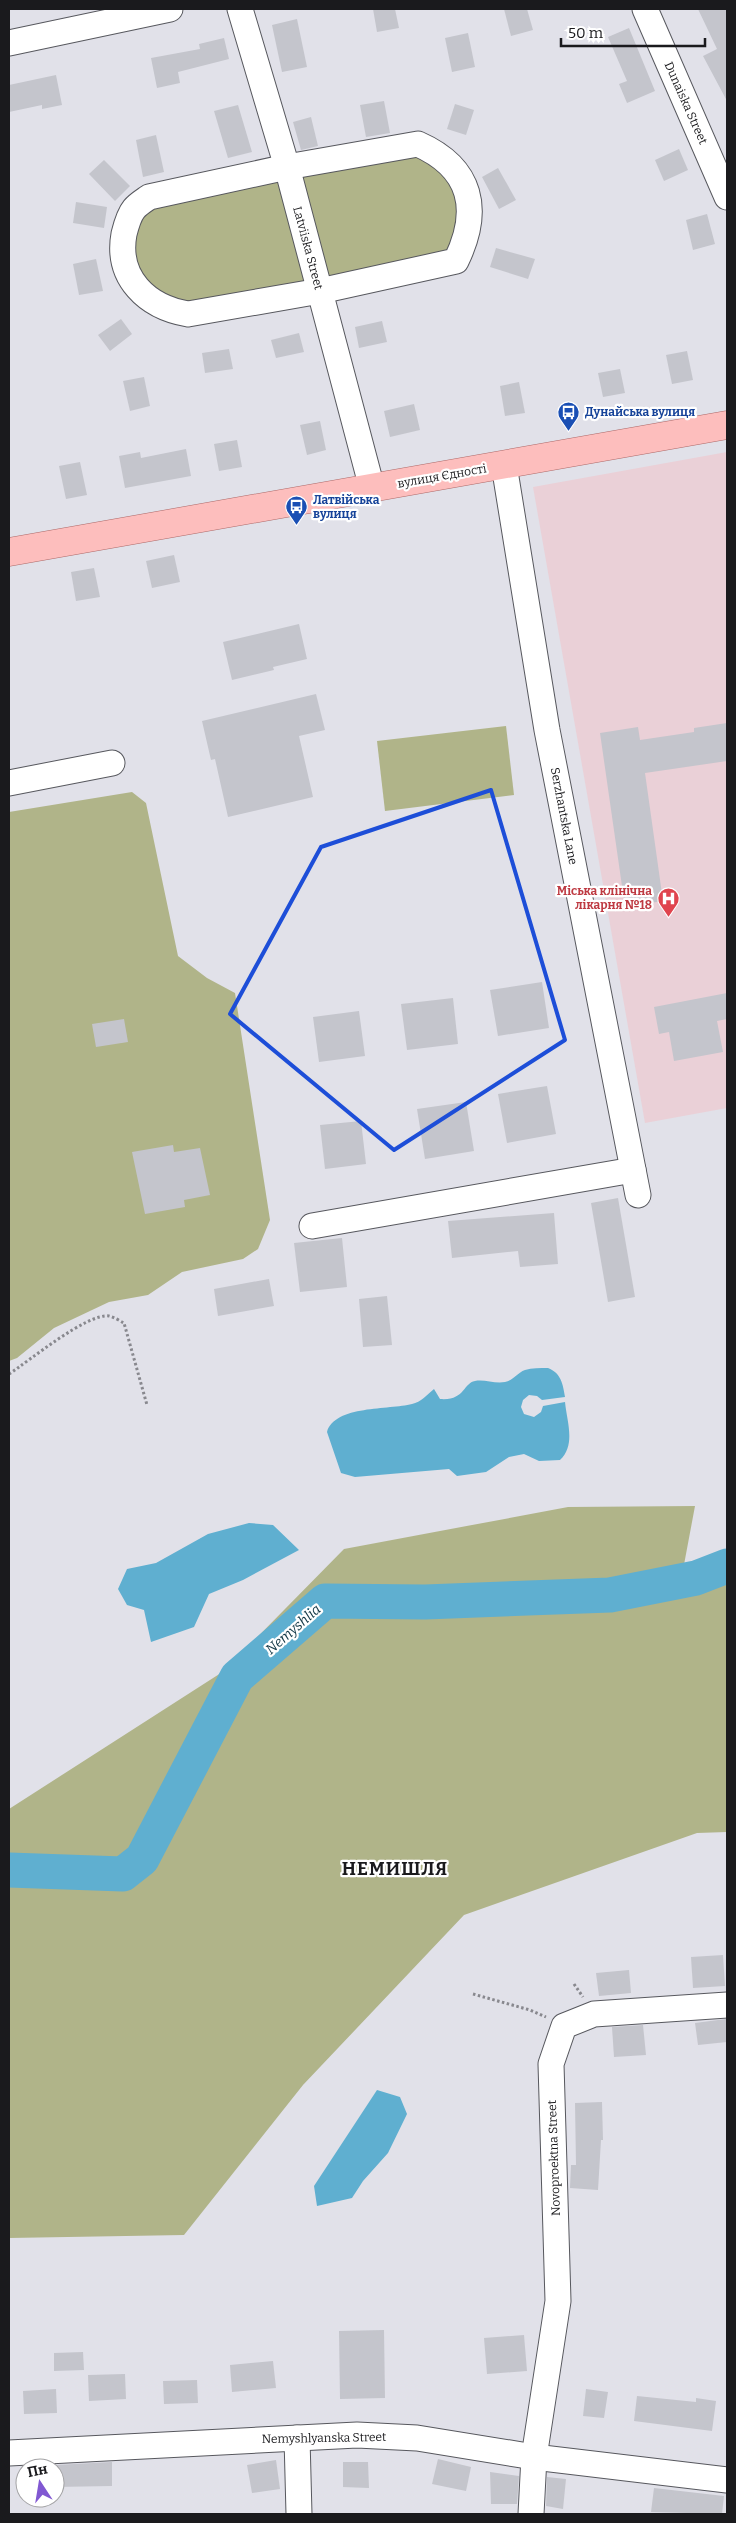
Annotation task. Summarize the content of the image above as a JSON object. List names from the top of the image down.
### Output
{
  "streets": {
    "main road": ["вулиця Єдності"],
    "street": [
      "Dunaiska Street",
      "Latviiska Street",
      "Serzhantska Lane",
      "Novoproektna Street",
      "Nemyshlyanska Street"
    ]
  },
  "crossings": [
    ["Latviiska Street", "вулиця Єдності"],
    ["вулиця Єдності", "Serzhantska Lane"],
    ["Novoproektna Street", "Nemyshlyanska Street"]
  ],
  "districts": ["НЕМИШЛЯ"],
  "water": ["Nemyshlia"],
  "places": {
    "bus stop": ["Дунайська вулиця", "Латвійська вулиця"],
    "hospital": ["Міська клінічна лікарня №18"]
  },
  "scale_bar": "50 m",
  "north": "top"
}
